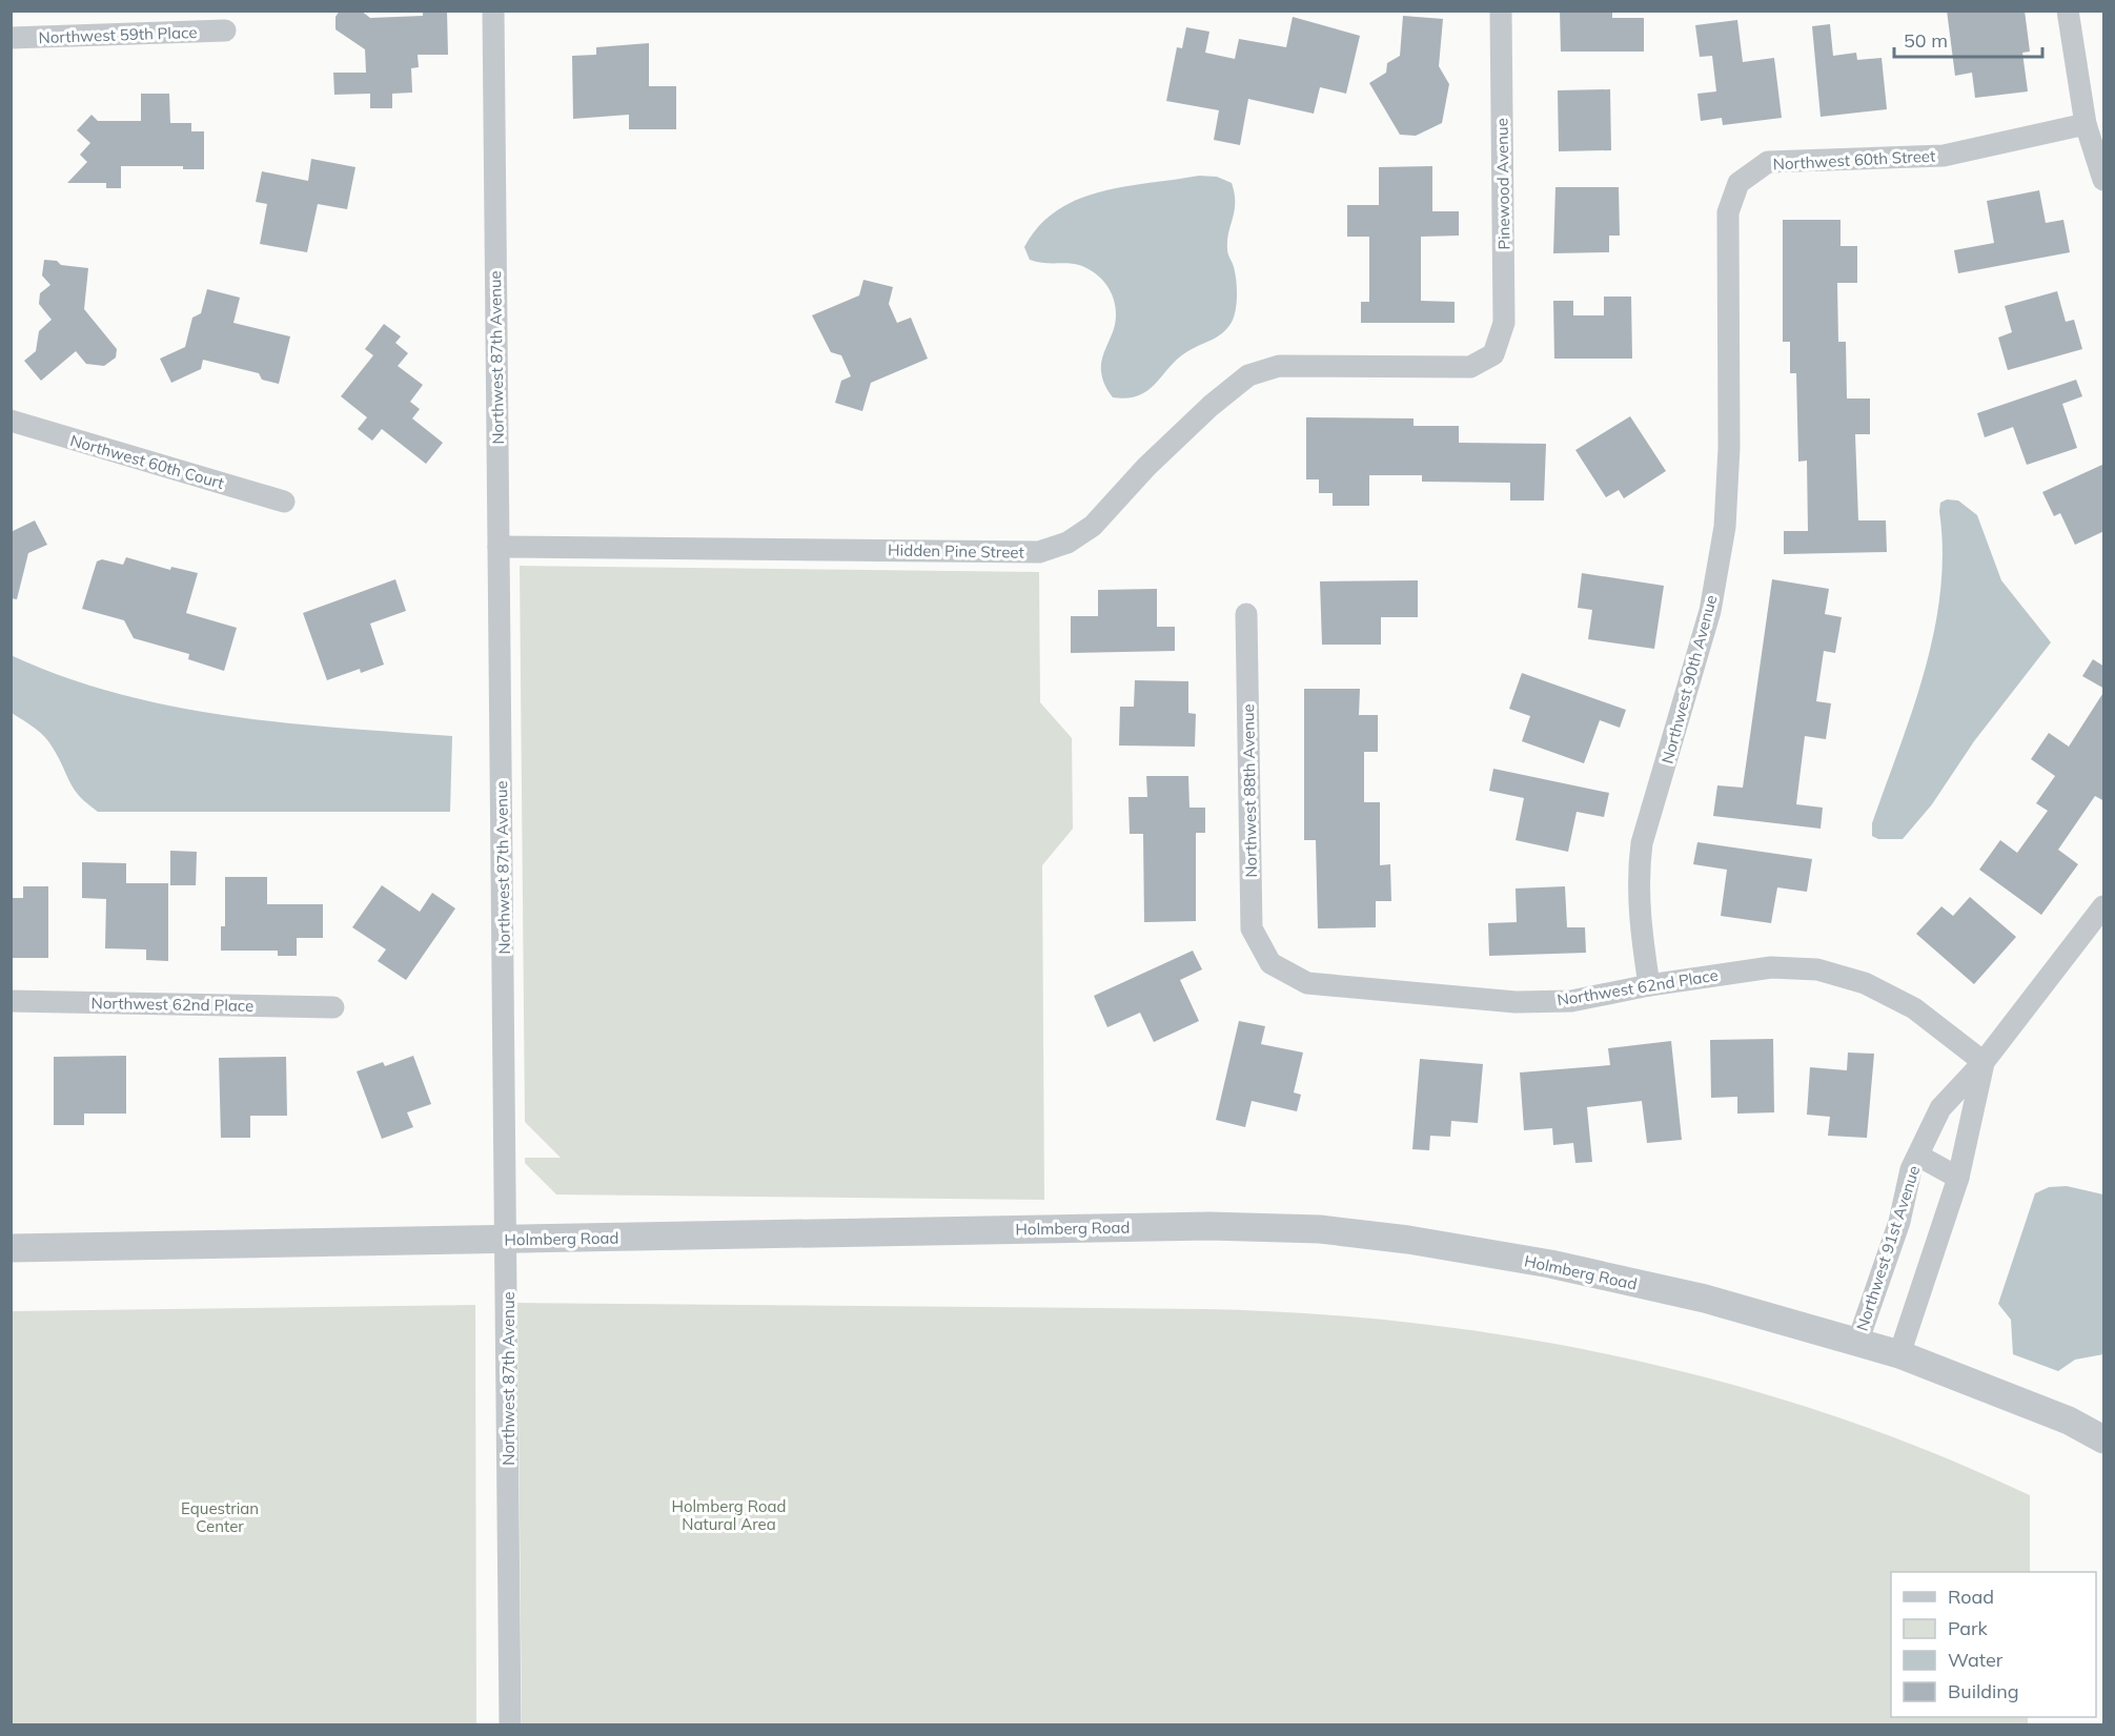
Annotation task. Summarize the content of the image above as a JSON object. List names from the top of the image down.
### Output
{
  "streets": {
    "street": [
      "Northwest 59th Place",
      "Northwest 60th Street",
      "Pinewood Avenue",
      "Northwest 87th Avenue",
      "Northwest 60th Court",
      "Hidden Pine Street",
      "Northwest 90th Avenue",
      "Northwest 88th Avenue",
      "Northwest 62nd Place",
      "Holmberg Road",
      "Northwest 91st Avenue"
    ]
  },
  "crossings": [
    ["Northwest 60th Street", "Northwest 90th Avenue"],
    ["Pinewood Avenue", "Hidden Pine Street"],
    ["Northwest 87th Avenue", "Hidden Pine Street"],
    ["Northwest 87th Avenue", "Holmberg Road"],
    ["Northwest 90th Avenue", "Northwest 62nd Place"],
    ["Northwest 88th Avenue", "Northwest 62nd Place"],
    ["Northwest 62nd Place", "Northwest 91st Avenue"],
    ["Holmberg Road", "Northwest 91st Avenue"]
  ],
  "parks": ["Holmberg Road Natural Area", "Equestrian Center"],
  "legend": [
    "Road",
    "Park",
    "Water",
    "Building"
  ],
  "scale_bar": "50 m"
}
